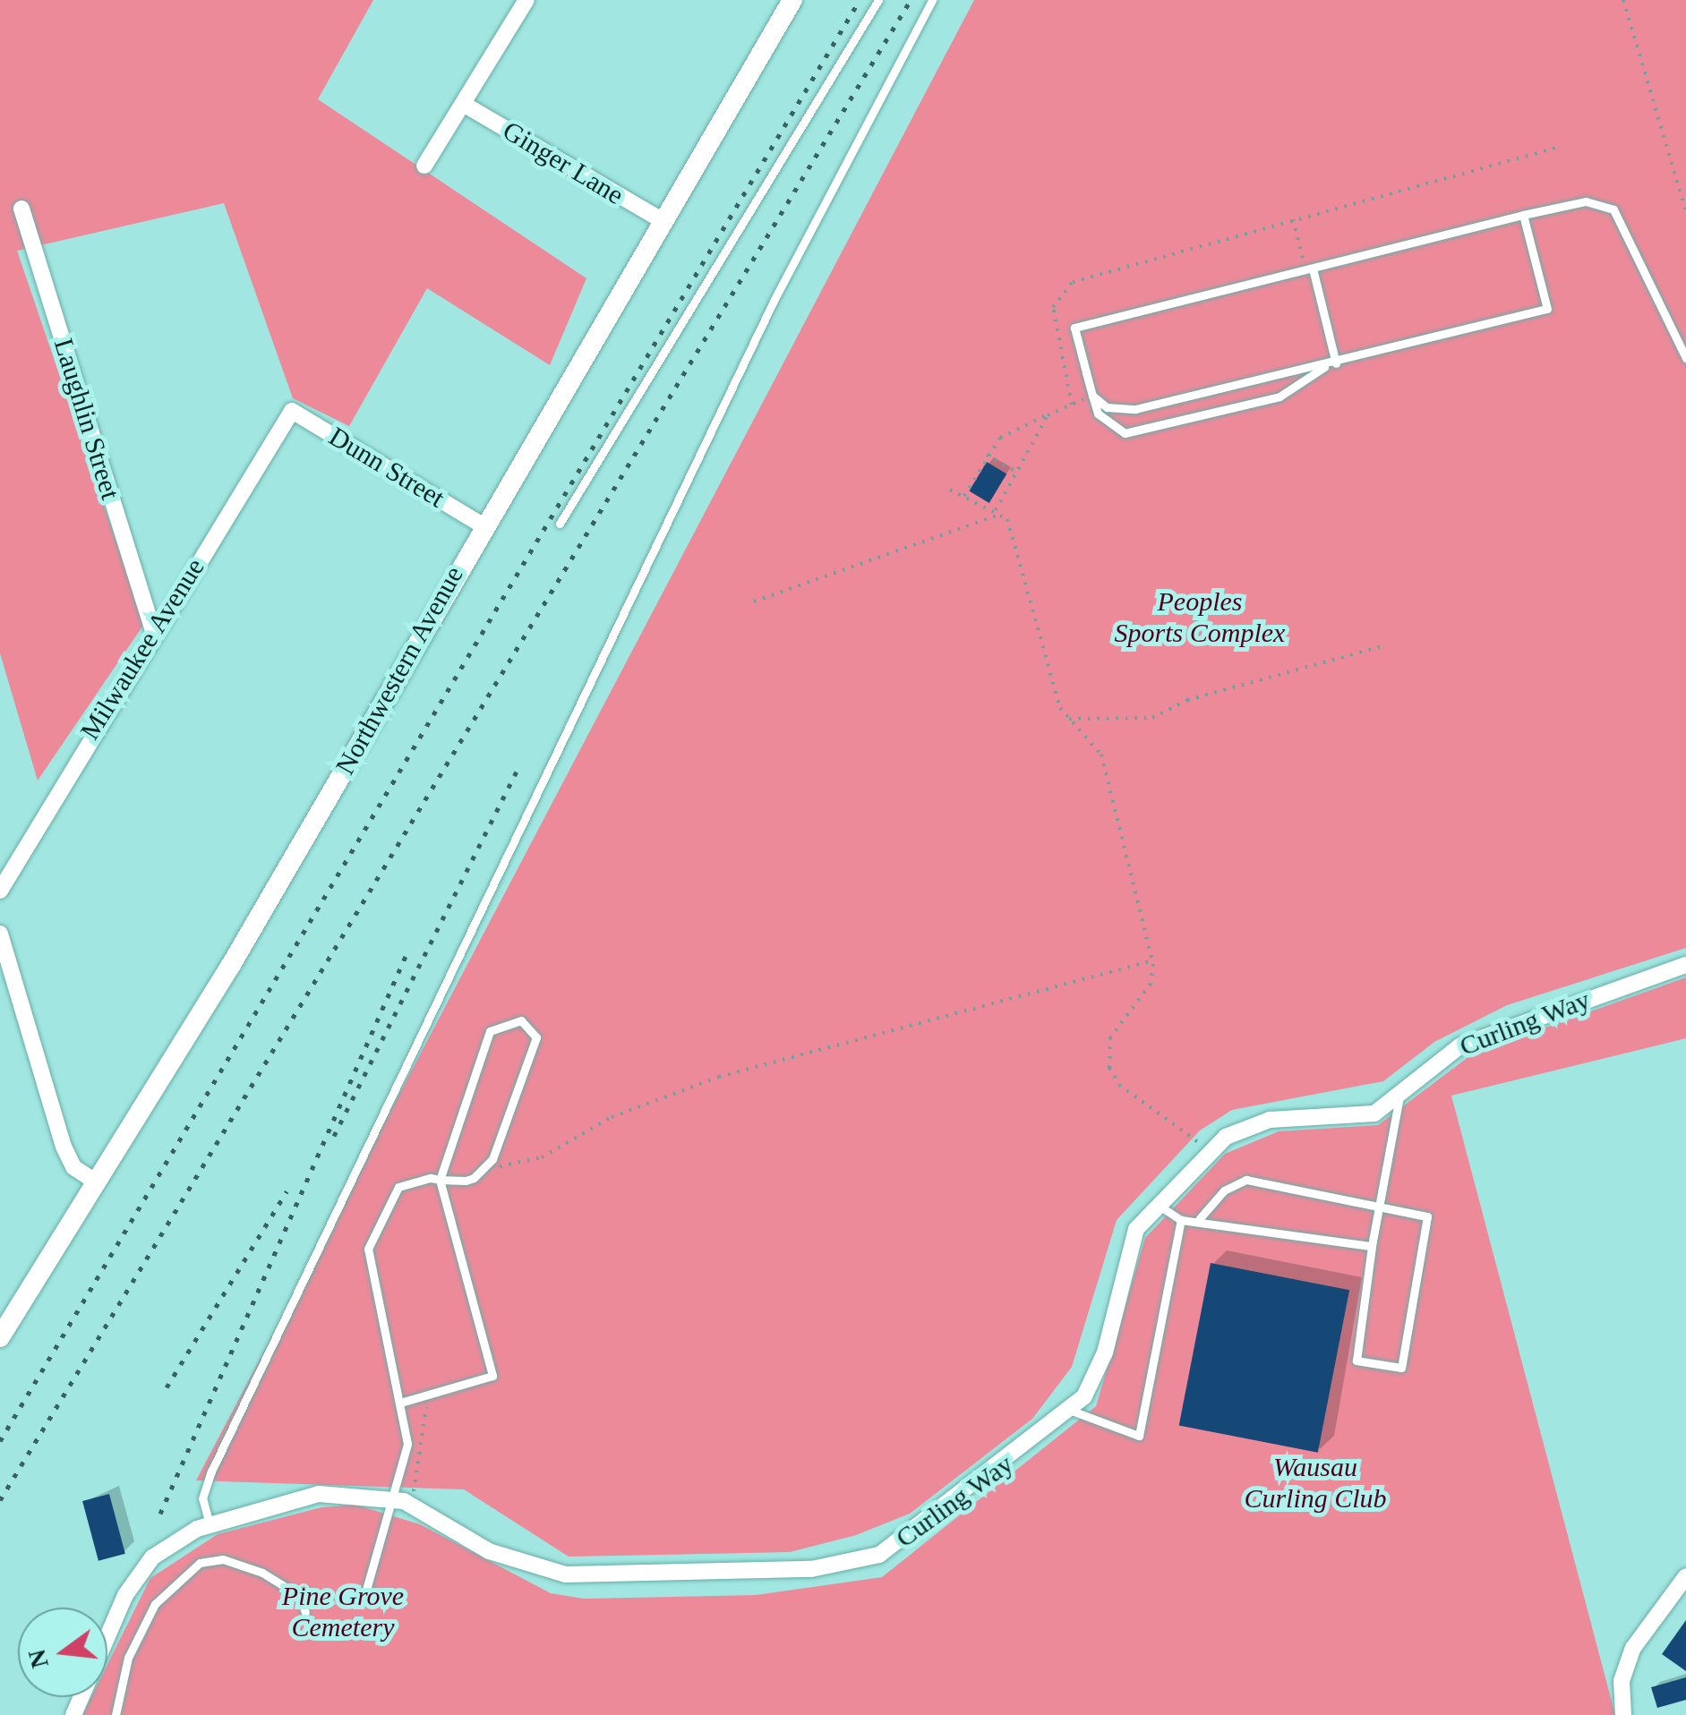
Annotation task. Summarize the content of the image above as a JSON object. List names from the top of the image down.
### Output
{
  "streets": {
    "street": [
      "Ginger Lane",
      "Laughlin Street",
      "Dunn Street",
      "Milwaukee Avenue",
      "Northwestern Avenue",
      "Curling Way"
    ]
  },
  "crossings": [
    ["Ginger Lane", "Northwestern Avenue"],
    ["Laughlin Street", "Milwaukee Avenue"],
    ["Dunn Street", "Milwaukee Avenue"],
    ["Dunn Street", "Northwestern Avenue"]
  ],
  "parks": ["Peoples Sports Complex", "Wausau Curling Club", "Pine Grove Cemetery"],
  "north": "left"
}
